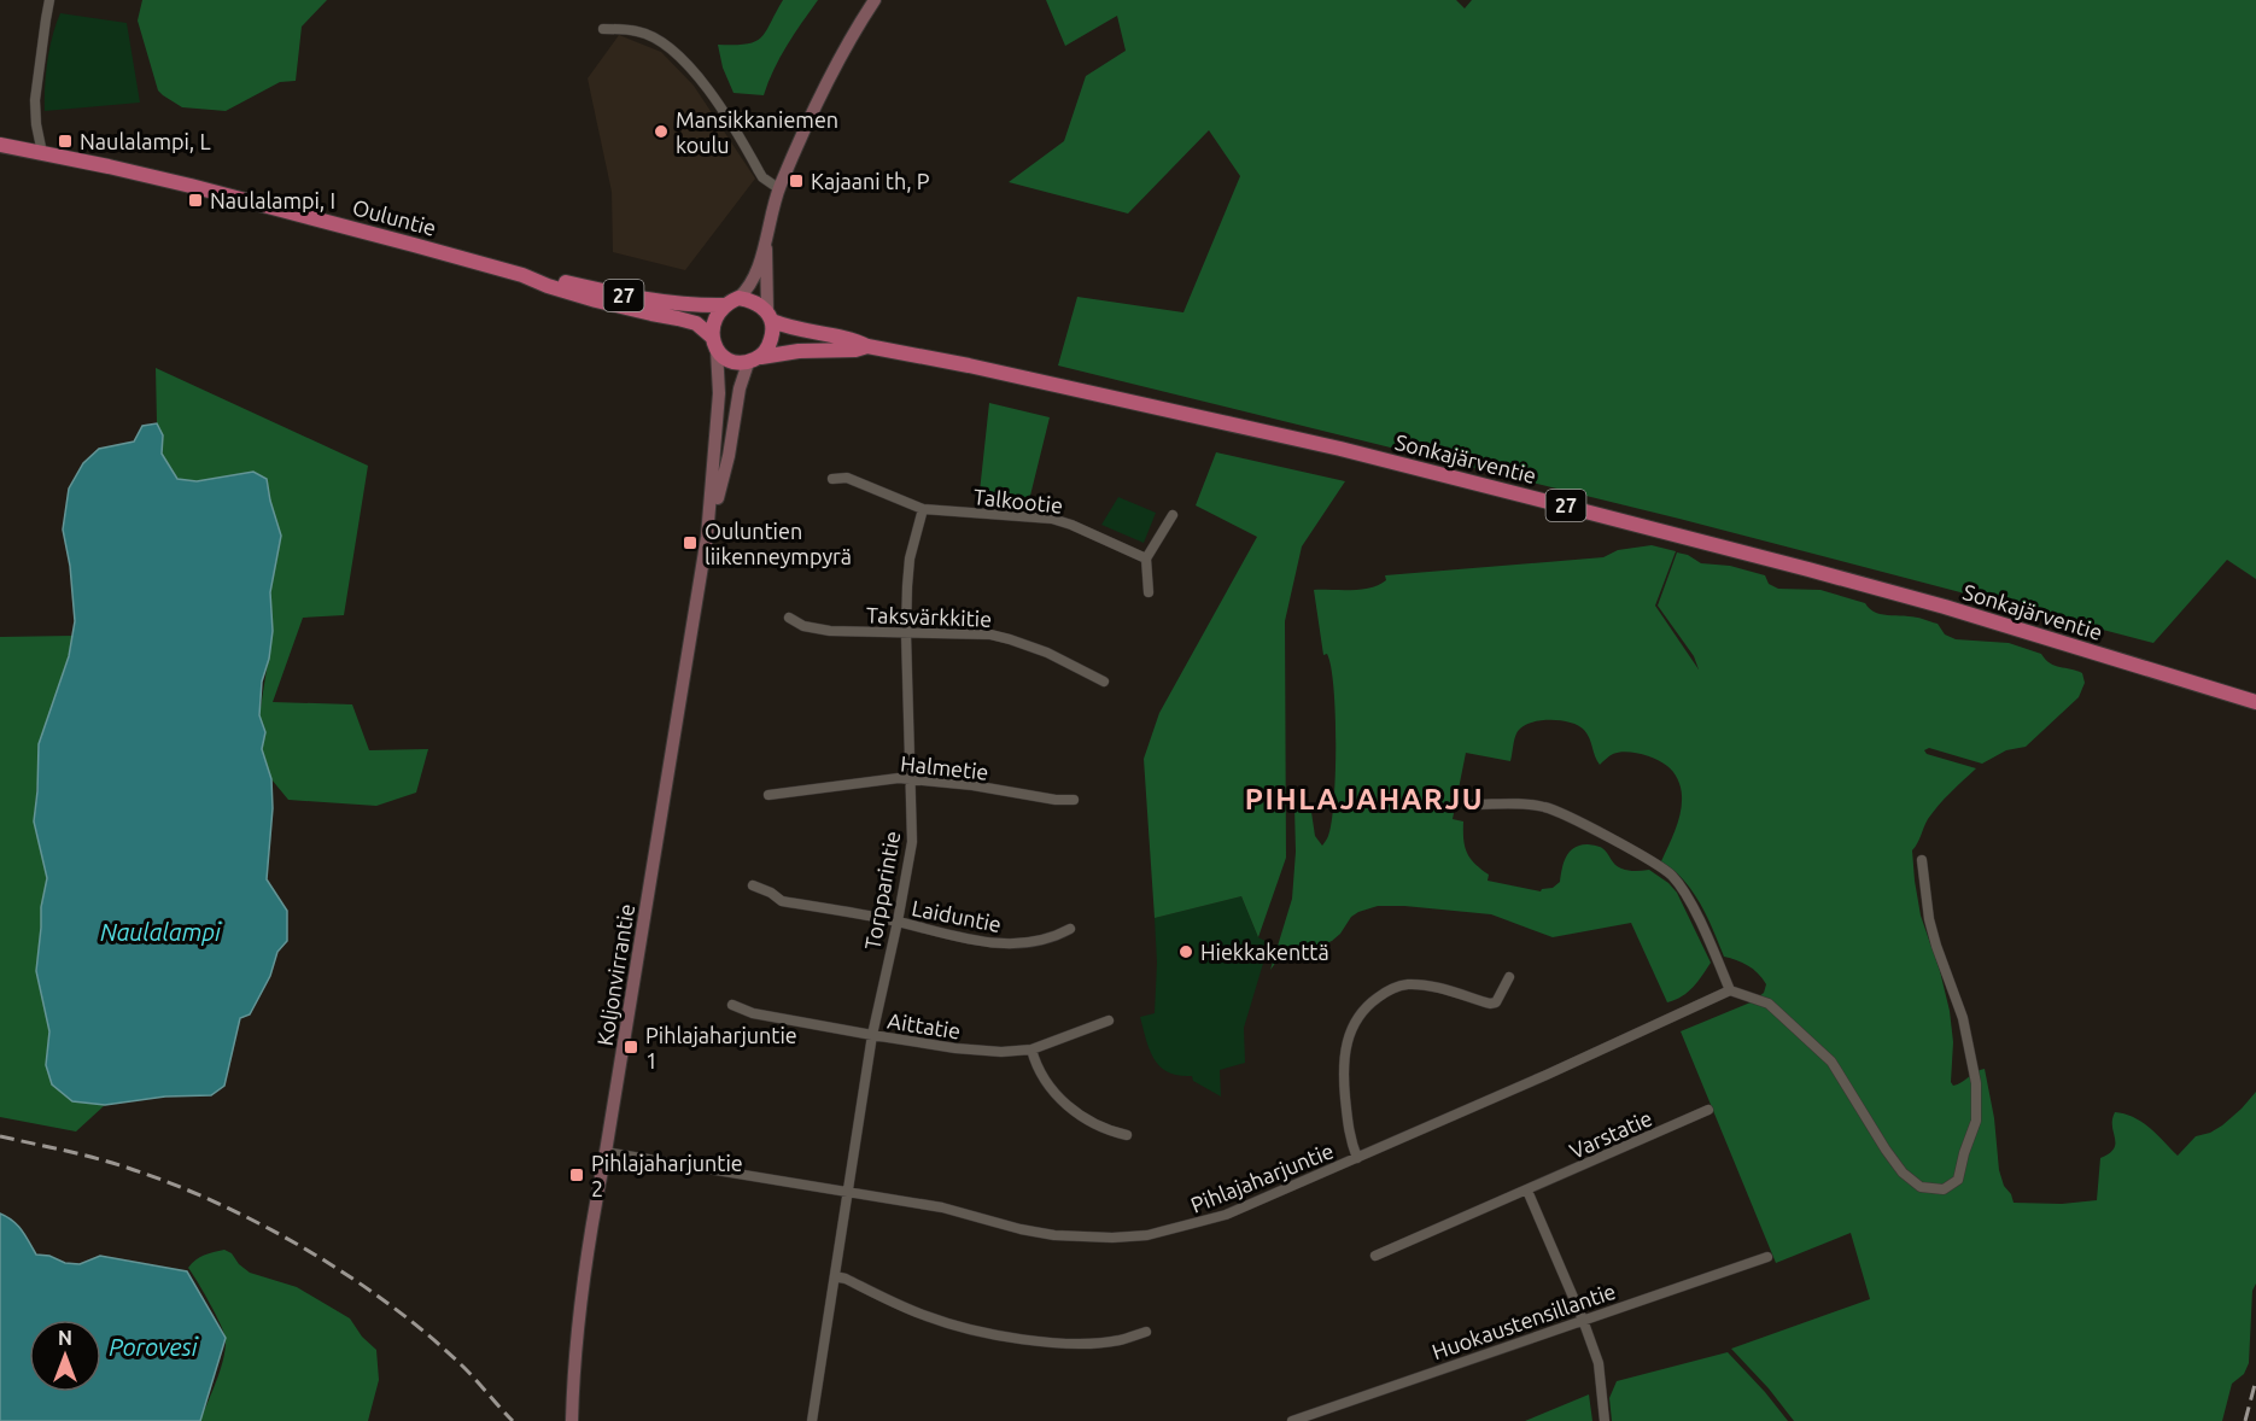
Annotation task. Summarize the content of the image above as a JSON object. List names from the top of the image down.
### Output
{
  "streets": {
    "highway": ["Ouluntie", "27", "Sonkajärventie"],
    "main road": ["Koljonvirrantie"],
    "street": [
      "Talkootie",
      "Taksvärkkitie",
      "Halmetie",
      "Torpparintie",
      "Laiduntie",
      "Aittatie",
      "Varstatie",
      "Pihlajaharjuntie",
      "Huokaustensillantie"
    ]
  },
  "crossings": [
    ["Ouluntie", "Sonkajärventie"],
    ["Ouluntie", "Koljonvirrantie"],
    ["Sonkajärventie", "Koljonvirrantie"],
    ["Talkootie", "Torpparintie"],
    ["Taksvärkkitie", "Torpparintie"],
    ["Halmetie", "Torpparintie"],
    ["Torpparintie", "Laiduntie"],
    ["Torpparintie", "Aittatie"],
    ["Torpparintie", "Pihlajaharjuntie"],
    ["Koljonvirrantie", "Pihlajaharjuntie"]
  ],
  "districts": ["PIHLAJAHARJU"],
  "water": ["Naulalampi", "Porovesi"],
  "places": {
    "other": ["Mansikkaniemen koulu", "Hiekkakenttä"],
    "transit": [
      "Naulalampi, L",
      "Kajaani th, P",
      "Naulalampi, I",
      "Ouluntien liikenneympyrä",
      "Pihlajaharjuntie 1",
      "Pihlajaharjuntie 2"
    ]
  },
  "north": "top"
}
